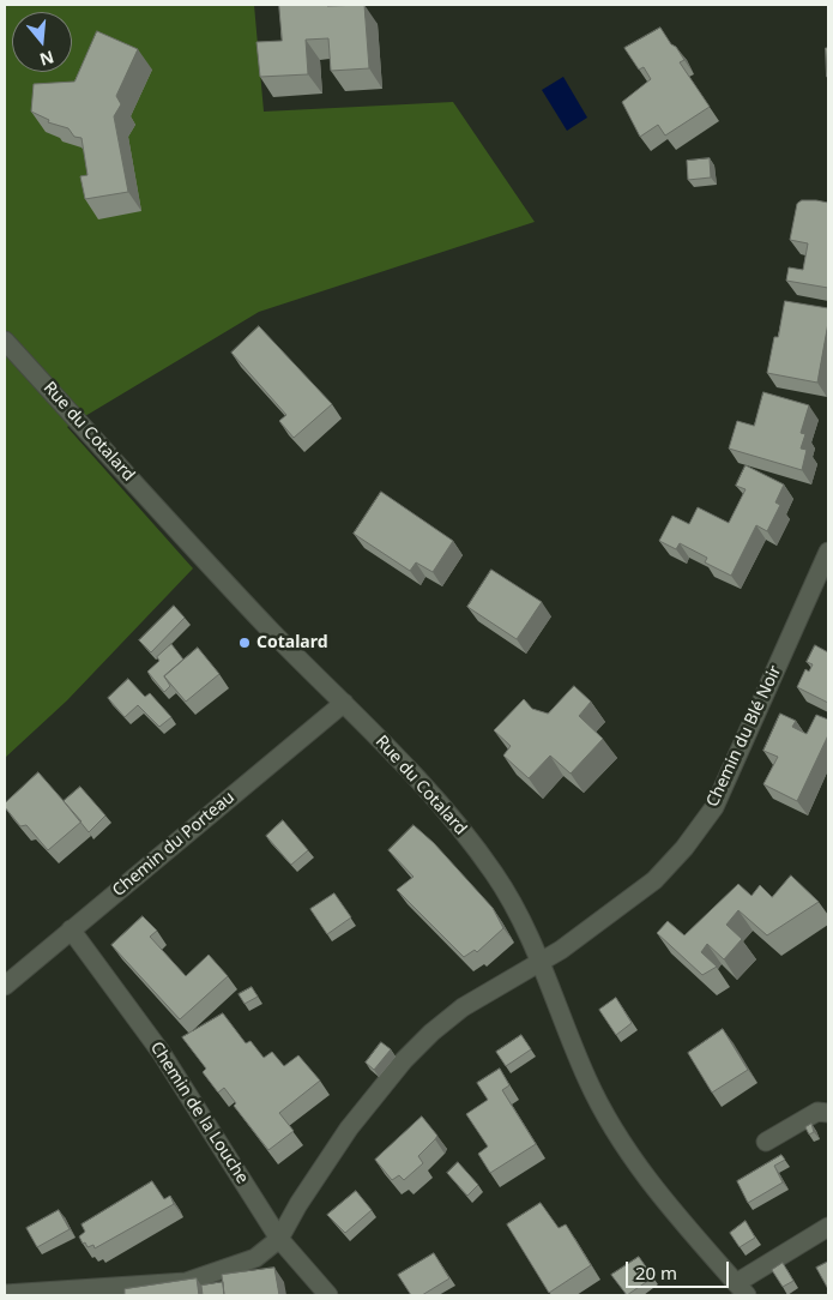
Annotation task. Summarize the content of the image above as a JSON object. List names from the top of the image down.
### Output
{
  "streets": {
    "street": [
      "Rue du Cotalard",
      "Chemin du Blé Noir",
      "Chemin du Porteau",
      "Chemin de la Louche"
    ]
  },
  "crossings": [
    ["Rue du Cotalard", "Chemin du Blé Noir"],
    ["Rue du Cotalard", "Chemin du Porteau"],
    ["Chemin du Blé Noir", "Chemin de la Louche"],
    ["Chemin du Porteau", "Chemin de la Louche"]
  ],
  "places": ["Cotalard"],
  "scale_bar": "20 m",
  "north": "bottom"
}
